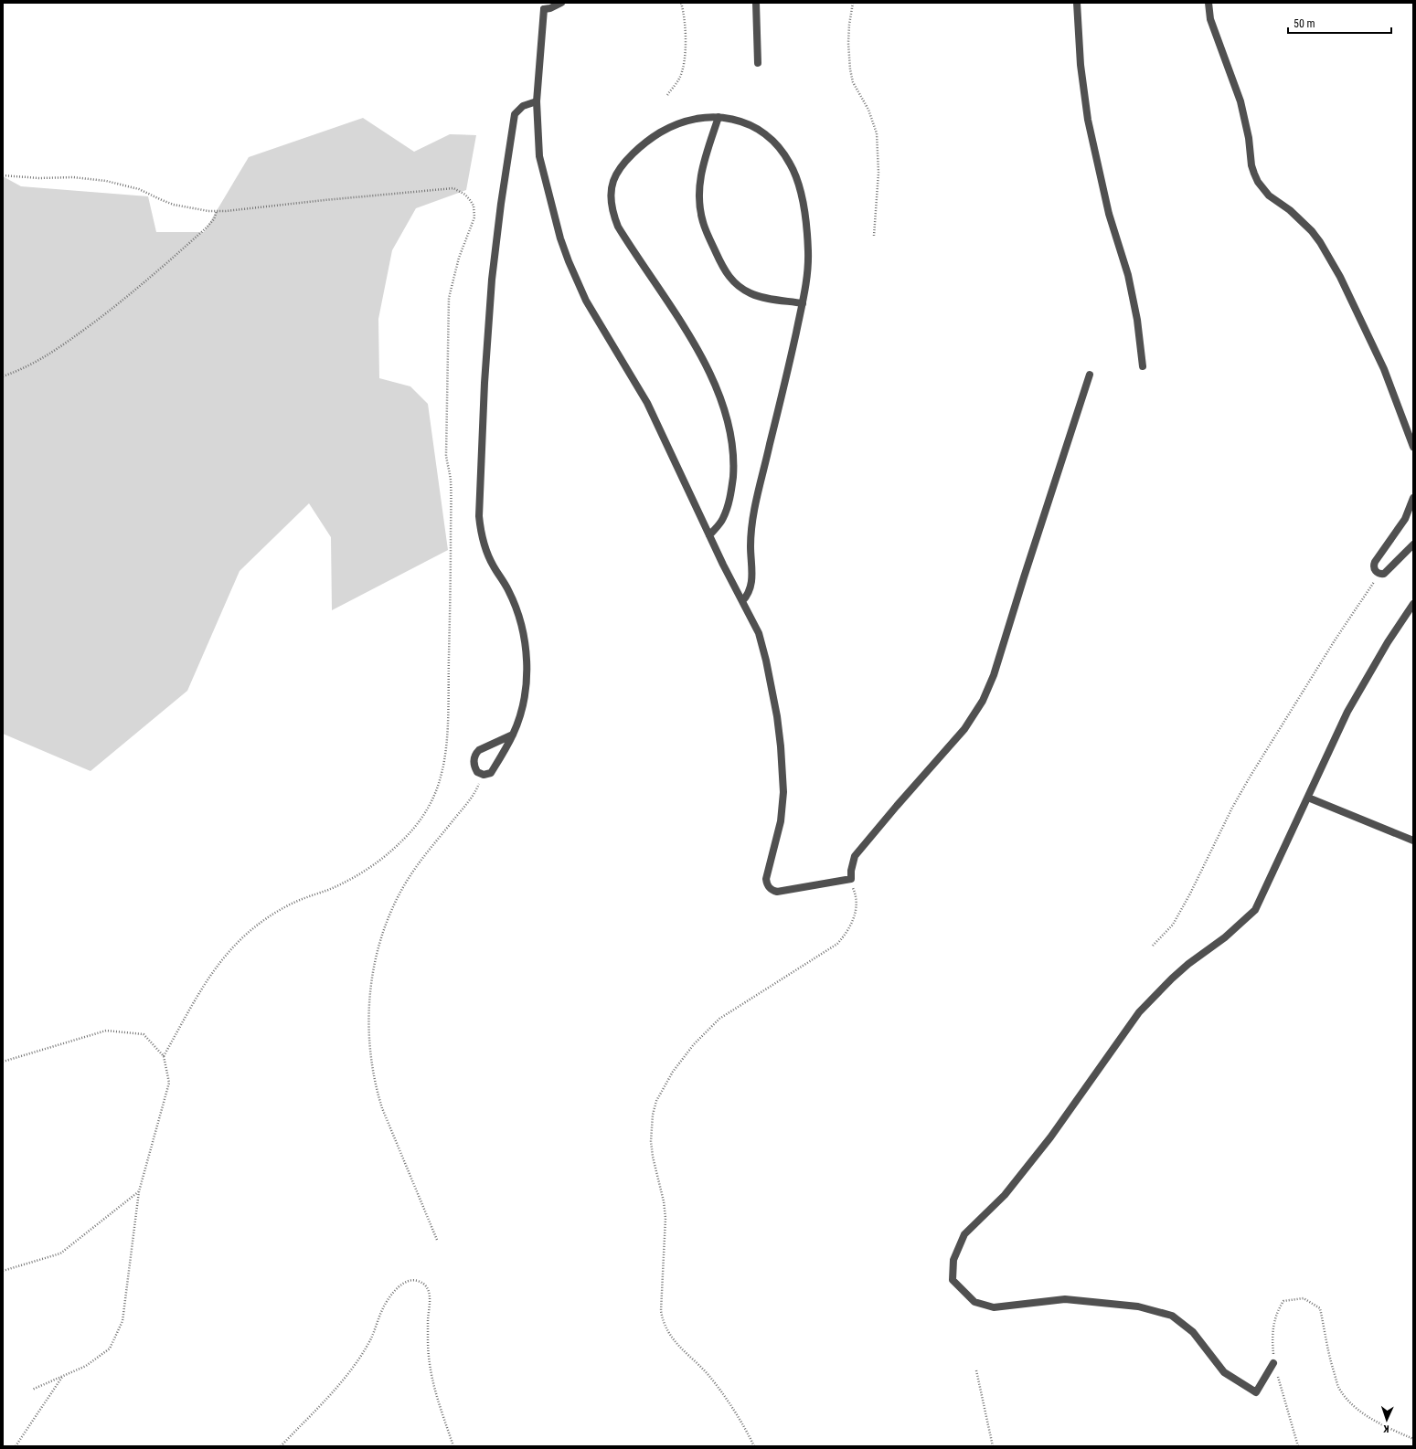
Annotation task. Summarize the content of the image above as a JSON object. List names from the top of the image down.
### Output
{
  "scale_bar": "50 m",
  "north": "bottom"
}
